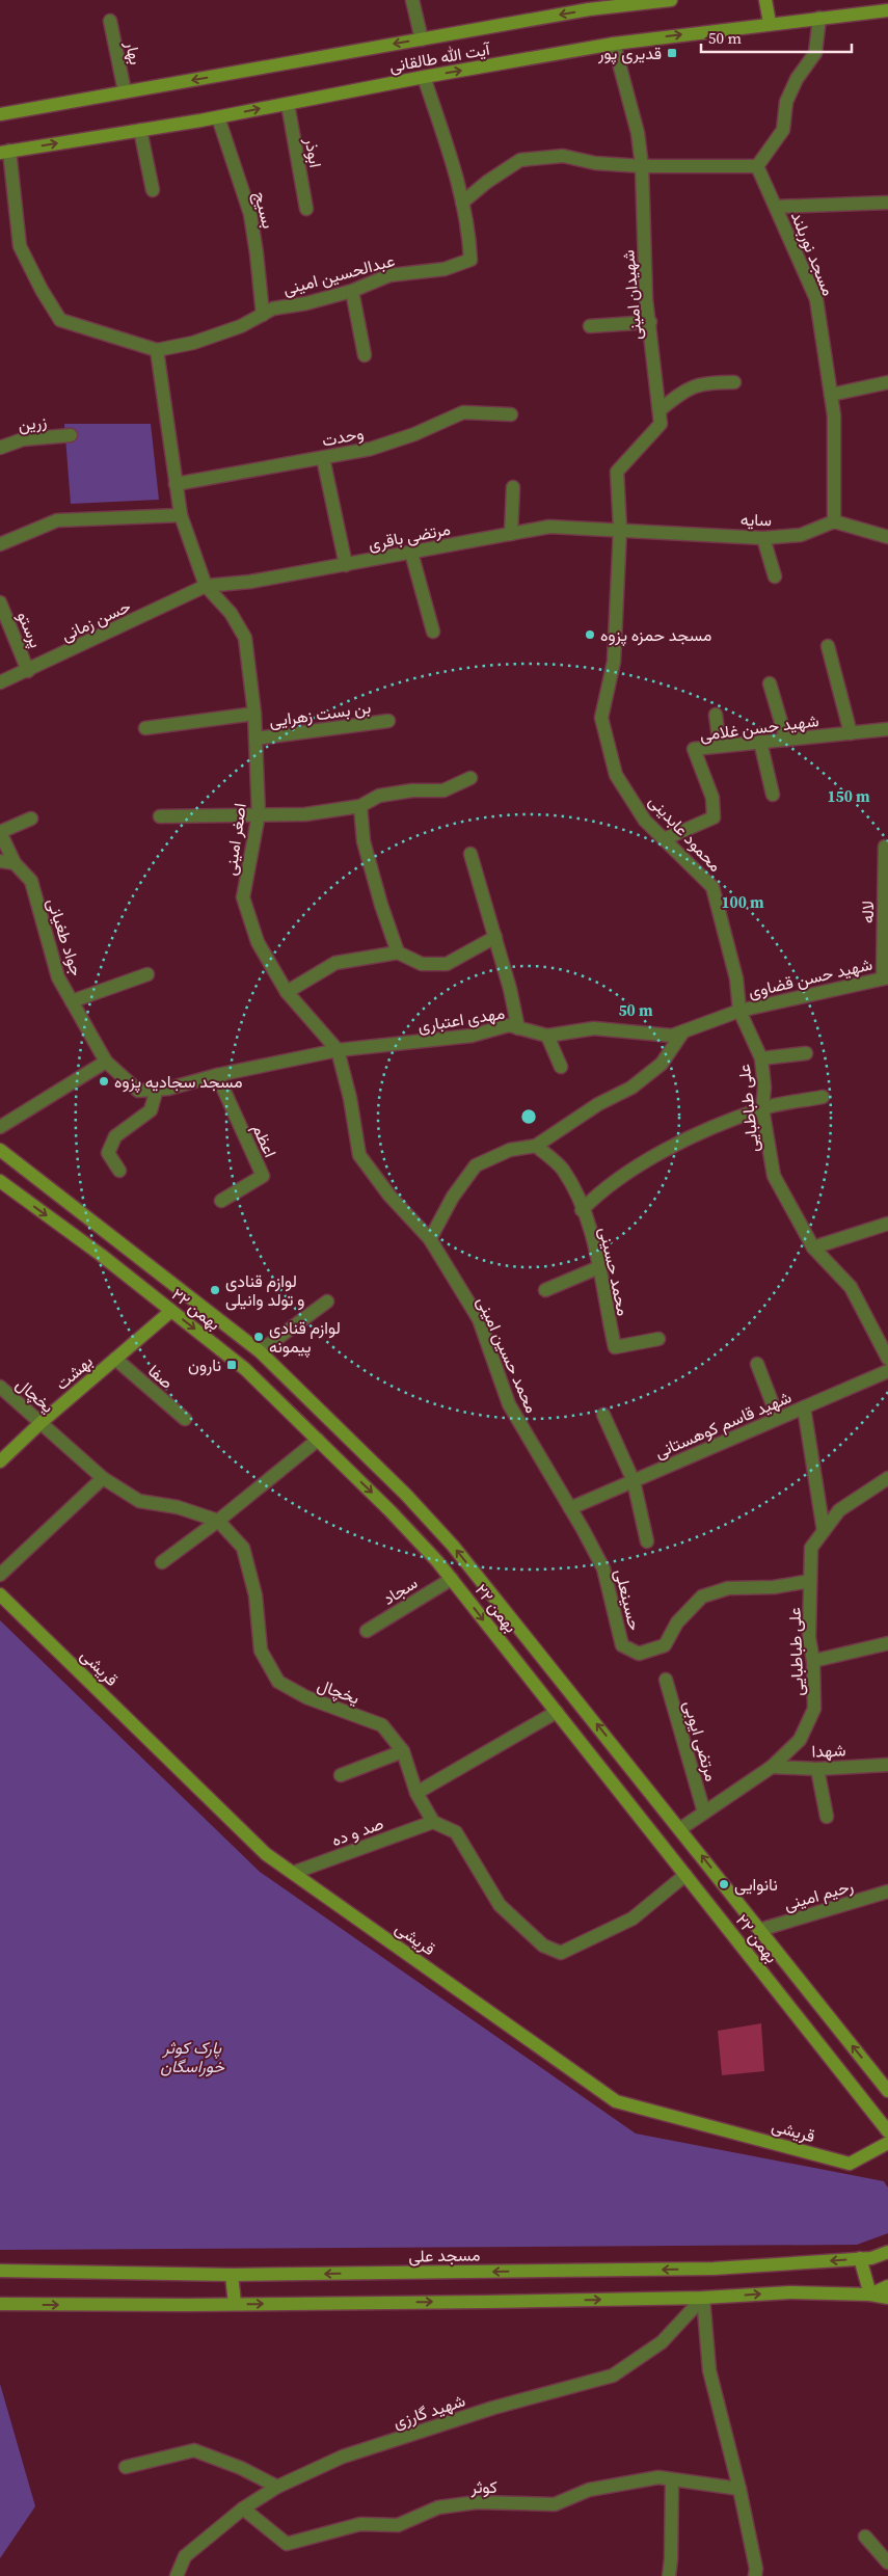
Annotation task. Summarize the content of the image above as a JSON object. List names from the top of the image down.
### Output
{
  "streets": {
    "main road": [
      "آیت الله طالقانی",
      "۲۲ بهمن",
      "بهشت",
      "قریشی",
      "مسجد علی"
    ],
    "street": [
      "بهار",
      "ابوذر",
      "بسیج",
      "مسجد نوربلند",
      "عبدالحسین امینی",
      "شهیدان امینی",
      "زرین",
      "وحدت",
      "سایه",
      "مرتضی باقری",
      "حسن زمانی",
      "پرستو",
      "بن بست زهرایی",
      "شهید حسن غلامی",
      "محمود عابدینی",
      "اصغر امینی",
      "لاله",
      "جواد طغیانی",
      "شهید حسن قضاوی",
      "مهدی اعتباری",
      "علی طباطبایی",
      "اعظم",
      "محمد حسینی",
      "محمد حسین امینی",
      "صفا",
      "یخچال",
      "شهید قاسم کوهستانی",
      "سجاد",
      "حسینعلی",
      "مرتضی ایوبی",
      "شهدا",
      "صد و ده",
      "رحیم امینی",
      "شهید گارزی",
      "کوثر"
    ]
  },
  "crossings": [
    ["بهار", "آیت الله طالقانی"],
    ["آیت الله طالقانی", "ابوذر"],
    ["آیت الله طالقانی", "بسیج"],
    ["آیت الله طالقانی", "عبدالحسین امینی"],
    ["آیت الله طالقانی", "شهیدان امینی"],
    ["بسیج", "عبدالحسین امینی"],
    ["مسجد نوربلند", "سایه"],
    ["شهیدان امینی", "سایه"],
    ["شهیدان امینی", "مرتضی باقری"],
    ["شهیدان امینی", "محمود عابدینی"],
    ["سایه", "مرتضی باقری"],
    ["سایه", "محمود عابدینی"],
    ["مرتضی باقری", "حسن زمانی"],
    ["مرتضی باقری", "محمود عابدینی"],
    ["مرتضی باقری", "اصغر امینی"],
    ["حسن زمانی", "پرستو"],
    ["حسن زمانی", "اصغر امینی"],
    ["بن بست زهرایی", "اصغر امینی"],
    ["شهید حسن غلامی", "محمود عابدینی"],
    ["محمود عابدینی", "شهید حسن قضاوی"],
    ["محمود عابدینی", "مهدی اعتباری"],
    ["محمود عابدینی", "علی طباطبایی"],
    ["اصغر امینی", "مهدی اعتباری"],
    ["اصغر امینی", "محمد حسین امینی"],
    ["لاله", "شهید حسن قضاوی"],
    ["جواد طغیانی", "مهدی اعتباری"],
    ["جواد طغیانی", "اعظم"],
    ["شهید حسن قضاوی", "مهدی اعتباری"],
    ["شهید حسن قضاوی", "علی طباطبایی"],
    ["مهدی اعتباری", "علی طباطبایی"],
    ["مهدی اعتباری", "اعظم"],
    ["مهدی اعتباری", "محمد حسین امینی"],
    ["علی طباطبایی", "۲۲ بهمن"],
    ["علی طباطبایی", "حسینعلی"],
    ["علی طباطبایی", "مرتضی ایوبی"],
    ["علی طباطبایی", "شهدا"],
    ["۲۲ بهمن", "بهشت"],
    ["۲۲ بهمن", "سجاد"],
    ["۲۲ بهمن", "رحیم امینی"],
    ["محمد حسین امینی", "شهید قاسم کوهستانی"],
    ["محمد حسین امینی", "حسینعلی"],
    ["بهشت", "صفا"],
    ["بهشت", "یخچال"],
    ["یخچال", "صد و ده"],
    ["شهید قاسم کوهستانی", "حسینعلی"],
    ["قریشی", "صد و ده"],
    ["شهید گارزی", "کوثر"]
  ],
  "parks": ["پارک کوثر خوراسگان"],
  "places": {
    "transit": ["قدیری پور", "نارون"],
    "other": [
      "مسجد حمزه پزوه",
      "مسجد سجادیه پزوه",
      "لوازم قنادی و تولد وانیلی",
      "لوازم قنادی پیمونه",
      "نانوایی"
    ]
  },
  "scale_bar": "50 m",
  "rings": ["150 m", "100 m", "50 m"]
}
